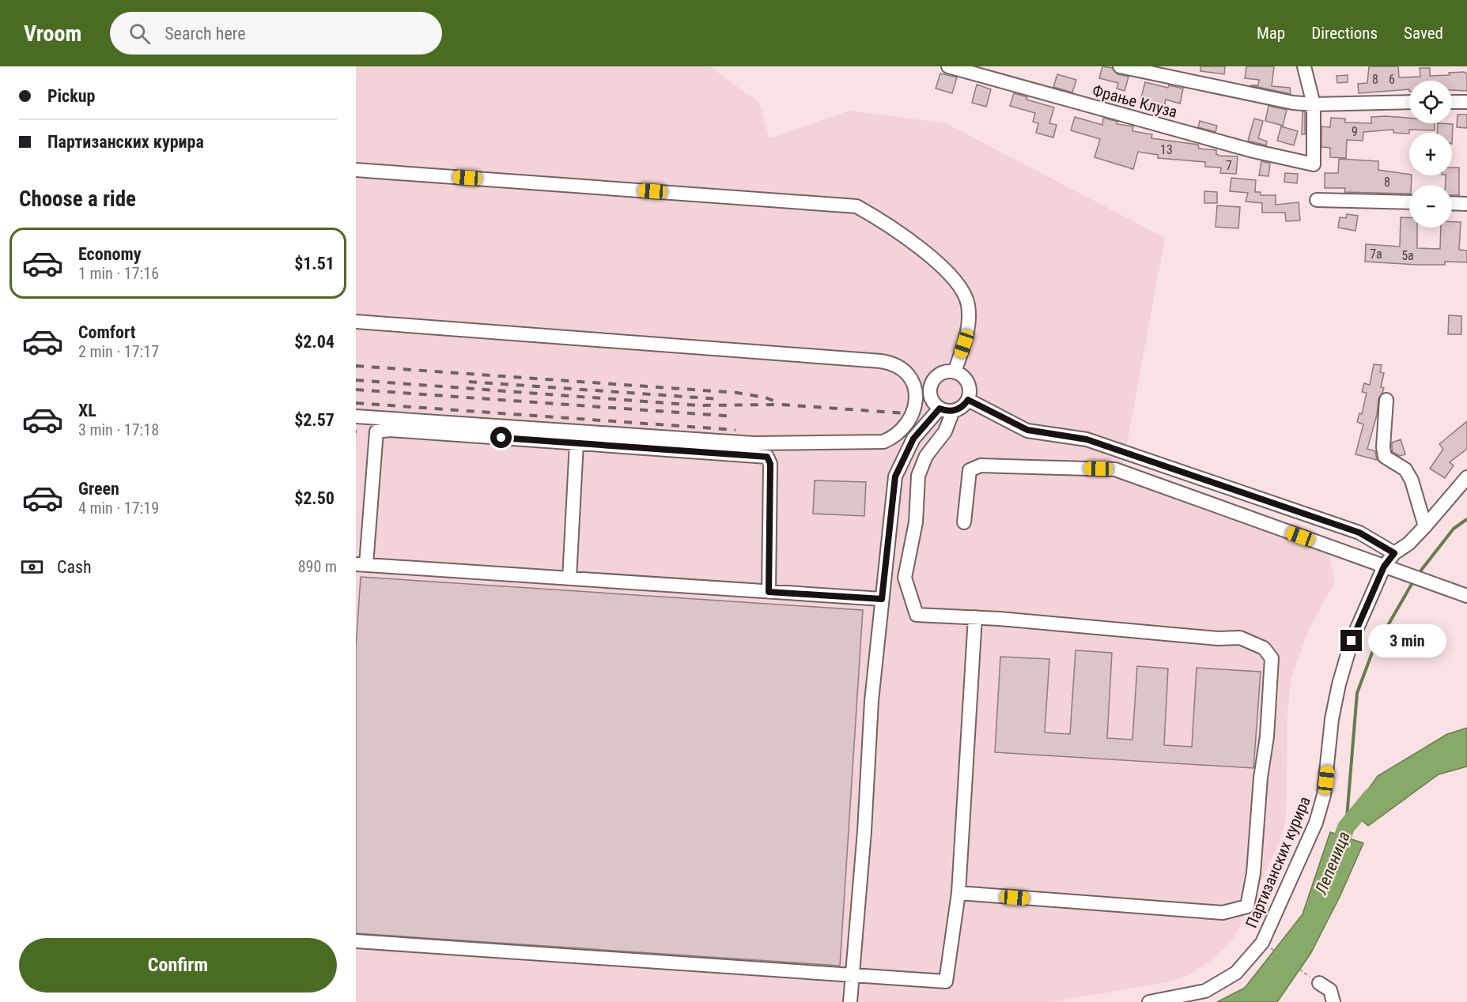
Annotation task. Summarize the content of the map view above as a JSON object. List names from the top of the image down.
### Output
{
  "streets": {
    "street": ["Фрање Клуза", "Партизанских курира"]
  },
  "water": ["Лепеница"],
  "house_numbers": [
    "8",
    "6",
    "9",
    "13",
    "7",
    "8",
    "7a",
    "5a"
  ],
  "page": {
    "header": "Vroom",
    "search": "Search here",
    "nav": ["Map", "Directions", "Saved"],
    "banner": ["Pickup", "Партизанских курира"],
    "map_buttons": ["+", "−"],
    "heading": "Choose a ride",
    "list": [
      {
        "name": "Economy",
        "note": "1 min · 17:16",
        "value": "$1.51"
      },
      {
        "name": "Comfort",
        "note": "2 min · 17:17",
        "value": "$2.04"
      },
      {
        "name": "XL",
        "note": "3 min · 17:18",
        "value": "$2.57"
      },
      {
        "name": "Green",
        "note": "4 min · 17:19",
        "value": "$2.50"
      }
    ],
    "pay": ["Cash", "890 m"],
    "bubble": "3 min",
    "buttons": "Confirm"
  }
}
